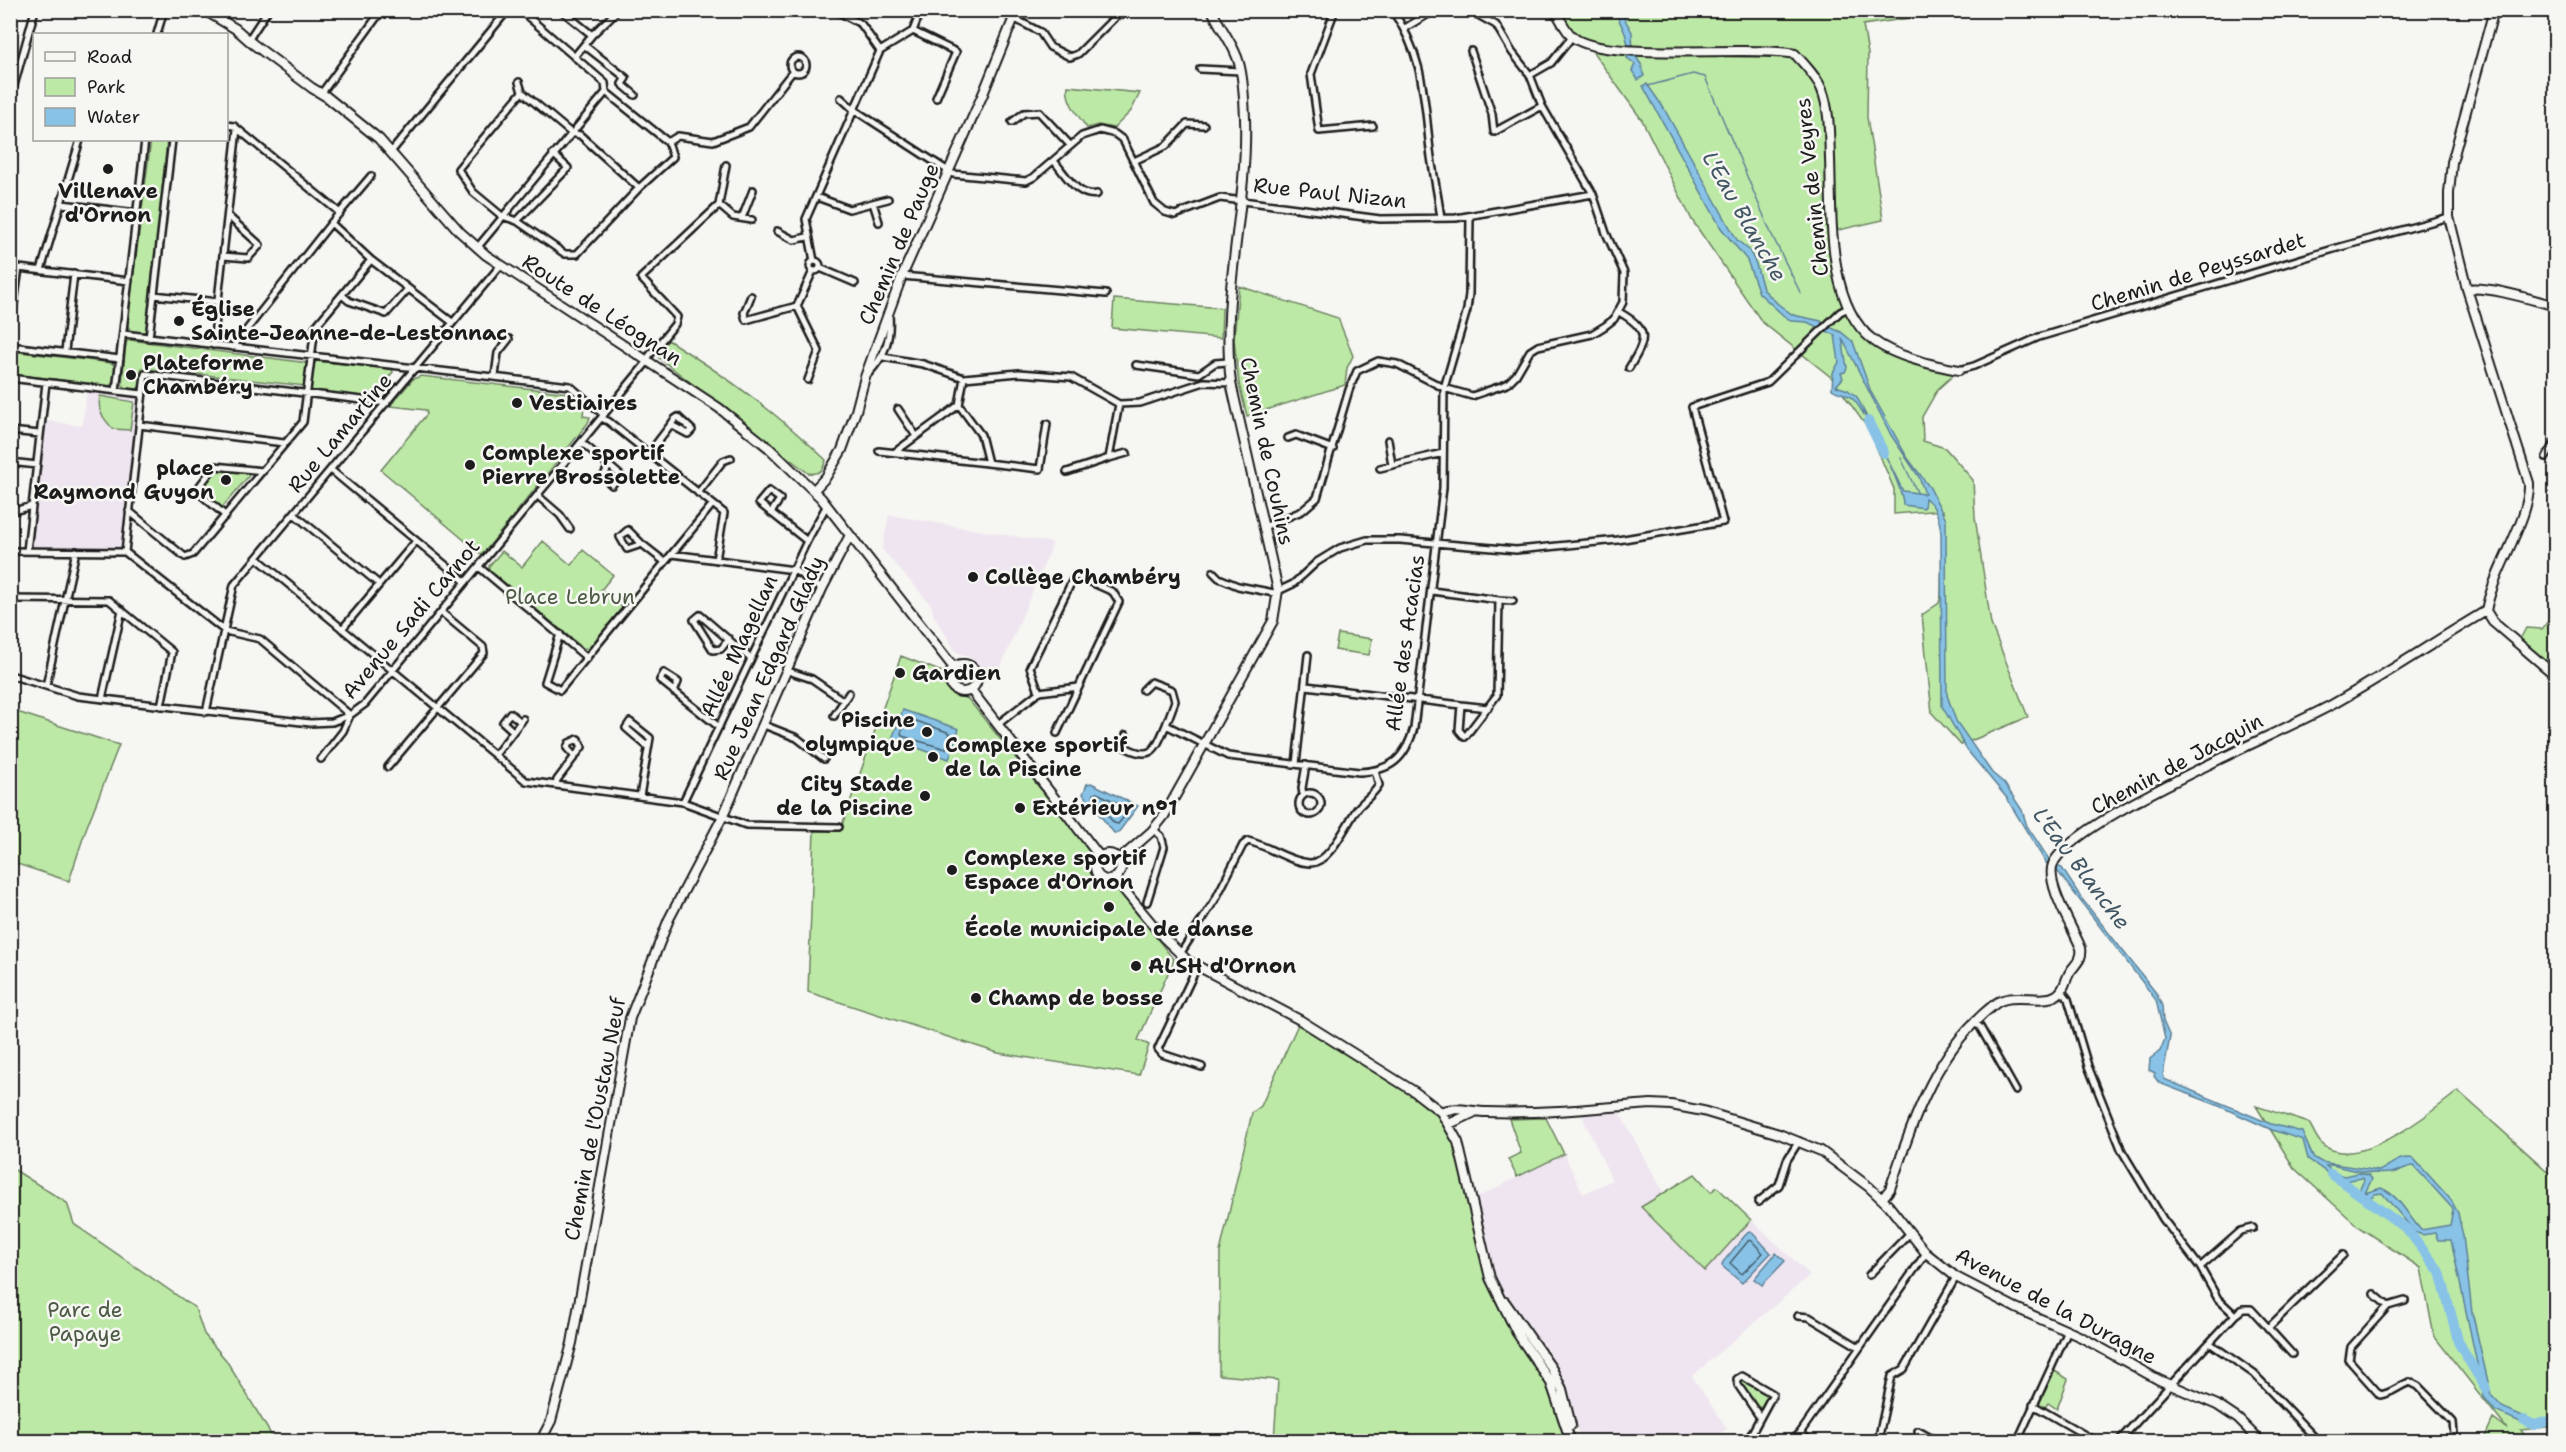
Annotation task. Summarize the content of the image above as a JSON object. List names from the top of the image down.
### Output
{
  "streets": {
    "street": [
      "Chemin de Veyres",
      "Rue Paul Nizan",
      "Chemin de Pauge",
      "Chemin de Peyssardet",
      "Route de Léognan",
      "Rue Lamartine",
      "Chemin de Couhins",
      "Avenue Sadi Carnot",
      "Allée des Acacias",
      "Allée Magellan",
      "Rue Jean Edgard Glady",
      "Chemin de Jacquin",
      "Chemin de l'Oustau Neuf",
      "Avenue de la Duragne"
    ]
  },
  "crossings": [
    ["Chemin de Veyres", "Chemin de Peyssardet"],
    ["Rue Paul Nizan", "Chemin de Pauge"],
    ["Rue Paul Nizan", "Chemin de Couhins"],
    ["Rue Paul Nizan", "Allée des Acacias"],
    ["Chemin de Pauge", "Route de Léognan"],
    ["Route de Léognan", "Rue Lamartine"],
    ["Route de Léognan", "Avenue Sadi Carnot"],
    ["Route de Léognan", "Allée Magellan"],
    ["Route de Léognan", "Rue Jean Edgard Glady"],
    ["Rue Lamartine", "Avenue Sadi Carnot"],
    ["Rue Jean Edgard Glady", "Chemin de l'Oustau Neuf"]
  ],
  "water": ["L'Eau Blanche"],
  "parks": ["Place Lebrun", "Parc de Papaye"],
  "places": [
    "Villenave d'Ornon",
    "Église Sainte-Jeanne-de-Lestonnac",
    "Plateforme Chambéry",
    "Vestiaires",
    "Complexe sportif Pierre Brossolette",
    "place Raymond Guyon",
    "Collège Chambéry",
    "Gardien",
    "Piscine olympique",
    "Complexe sportif de la Piscine",
    "City Stade de la Piscine",
    "Extérieur n°1",
    "Complexe sportif Espace d'Ornon",
    "École municipale de danse",
    "ALSH d'Ornon",
    "Champ de bosse"
  ],
  "legend": ["Road", "Park", "Water"]
}
